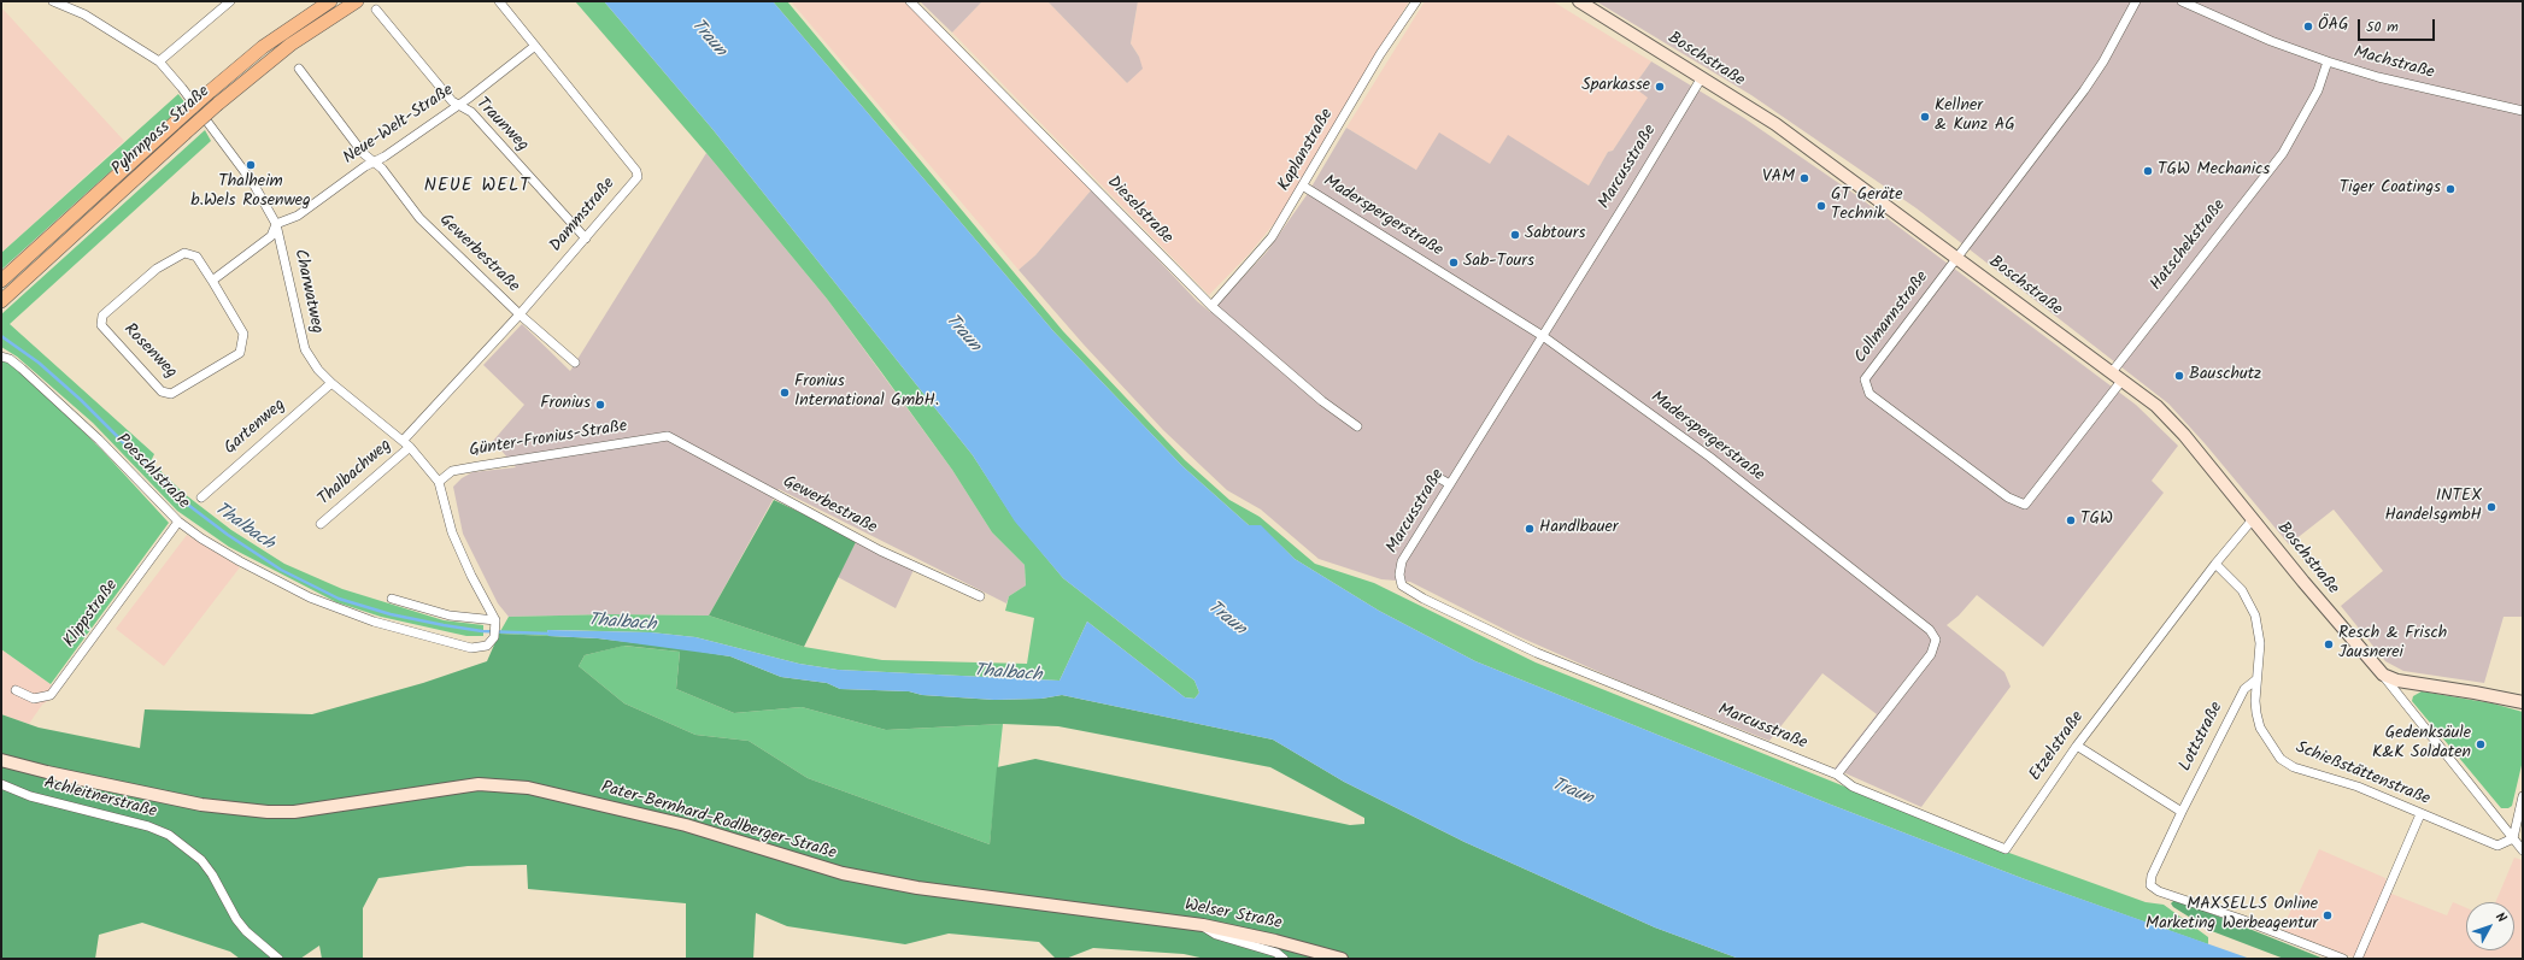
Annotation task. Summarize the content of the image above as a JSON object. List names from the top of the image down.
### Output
{
  "streets": {
    "main road": [
      "Boschstraße",
      "Pyhrnpass Straße",
      "Pater-Bernhard-Rodlberger-Straße",
      "Welser Straße"
    ],
    "street": [
      "Machstraße",
      "Neue-Welt-Straße",
      "Traunweg",
      "Kaplanstraße",
      "Marcusstraße",
      "Dieselstraße",
      "Dammstraße",
      "Maderspergerstraße",
      "Hatschekstraße",
      "Gewerbestraße",
      "Charwatweg",
      "Collmannstraße",
      "Rosenweg",
      "Gartenweg",
      "Günter-Fronius-Straße",
      "Poeschlstraße",
      "Thalbachweg",
      "Klippstraße",
      "Lottstraße",
      "Etzelstraße",
      "Schießstättenstraße",
      "Achleitnerstraße"
    ]
  },
  "crossings": [
    ["Boschstraße", "Marcusstraße"],
    ["Boschstraße", "Hatschekstraße"],
    ["Boschstraße", "Collmannstraße"],
    ["Boschstraße", "Etzelstraße"],
    ["Boschstraße", "Schießstättenstraße"],
    ["Machstraße", "Hatschekstraße"],
    ["Neue-Welt-Straße", "Traunweg"],
    ["Neue-Welt-Straße", "Dammstraße"],
    ["Neue-Welt-Straße", "Gewerbestraße"],
    ["Neue-Welt-Straße", "Charwatweg"],
    ["Traunweg", "Dammstraße"],
    ["Kaplanstraße", "Dieselstraße"],
    ["Kaplanstraße", "Maderspergerstraße"],
    ["Marcusstraße", "Maderspergerstraße"],
    ["Marcusstraße", "Etzelstraße"],
    ["Dammstraße", "Gewerbestraße"],
    ["Dammstraße", "Charwatweg"],
    ["Maderspergerstraße", "Etzelstraße"],
    ["Gewerbestraße", "Günter-Fronius-Straße"],
    ["Charwatweg", "Gartenweg"],
    ["Charwatweg", "Günter-Fronius-Straße"],
    ["Charwatweg", "Poeschlstraße"],
    ["Charwatweg", "Thalbachweg"],
    ["Poeschlstraße", "Klippstraße"],
    ["Lottstraße", "Schießstättenstraße"],
    ["Etzelstraße", "Schießstättenstraße"],
    ["Pater-Bernhard-Rodlberger-Straße", "Welser Straße"]
  ],
  "districts": ["NEUE WELT"],
  "water": ["Traun", "Thalbach"],
  "places": [
    "ÖAG",
    "Sparkasse",
    "Kellner & Kunz AG",
    "Thalheim b.Wels Rosenweg",
    "TGW Mechanics",
    "VAM",
    "Tiger Coatings",
    "GT Geräte Technik",
    "Sabtours",
    "Sab-Tours",
    "Bauschutz",
    "Fronius International GmbH.",
    "Fronius",
    "INTEX HandelsgmbH",
    "TGW",
    "Handlbauer",
    "Resch & Frisch Jausnerei",
    "Gedenksäule K&K Soldaten",
    "MAXSELLS Online Marketing Werbeagentur"
  ],
  "scale_bar": "50 m",
  "north": "top right"
}
